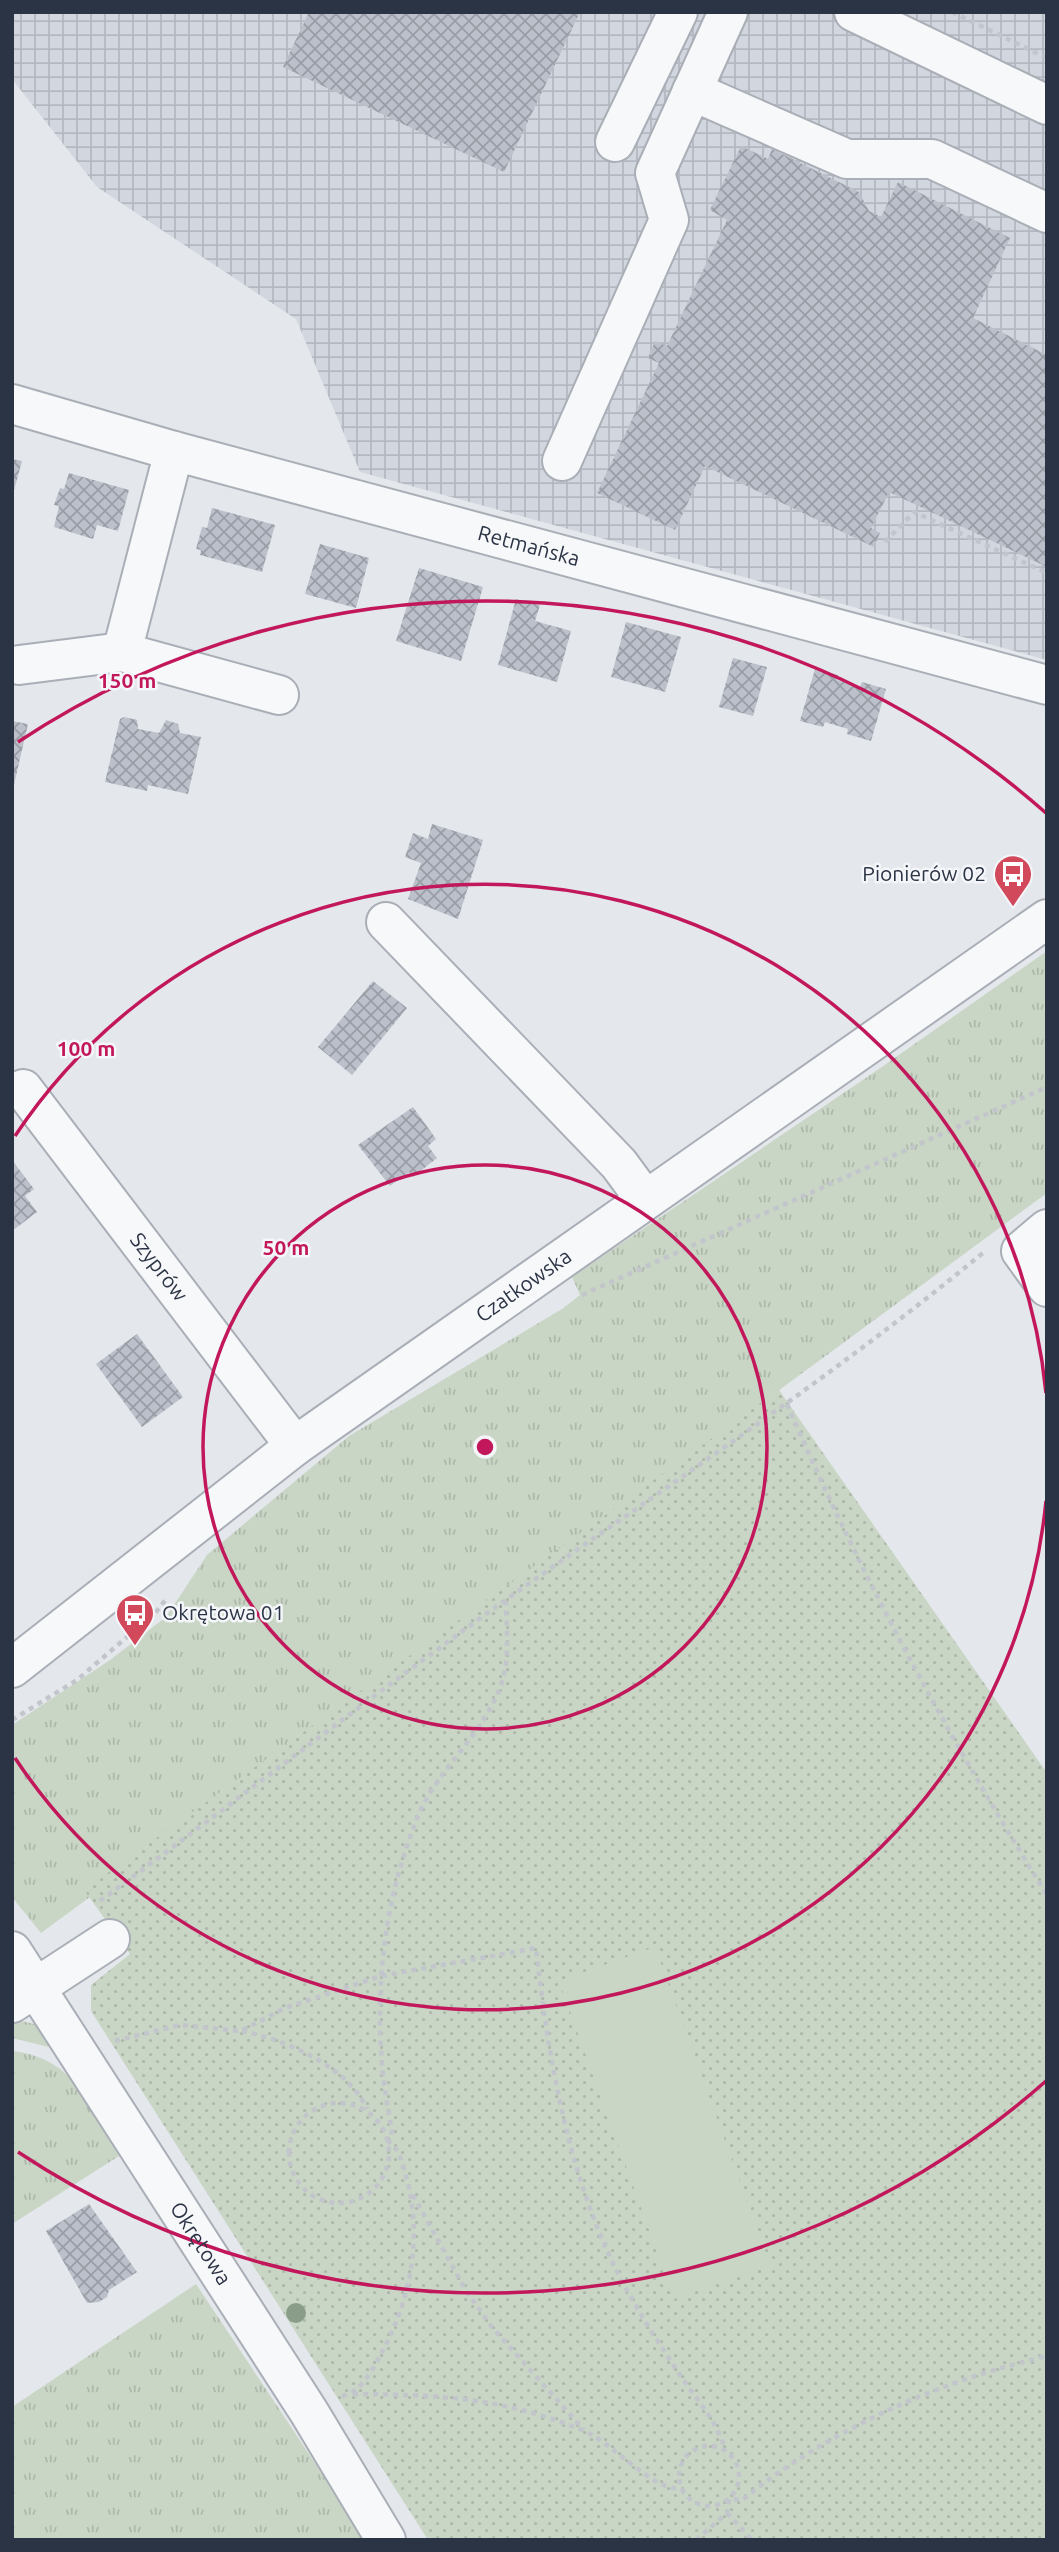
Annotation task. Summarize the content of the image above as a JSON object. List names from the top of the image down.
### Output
{
  "streets": {
    "street": [
      "Retmańska",
      "Szyprów",
      "Czatkowska",
      "Okrętowa"
    ]
  },
  "crossings": [
    ["Szyprów", "Czatkowska"]
  ],
  "places": {
    "bus stop": ["Pionierów 02", "Okrętowa 01"]
  },
  "rings": ["150 m", "100 m", "50 m"]
}
